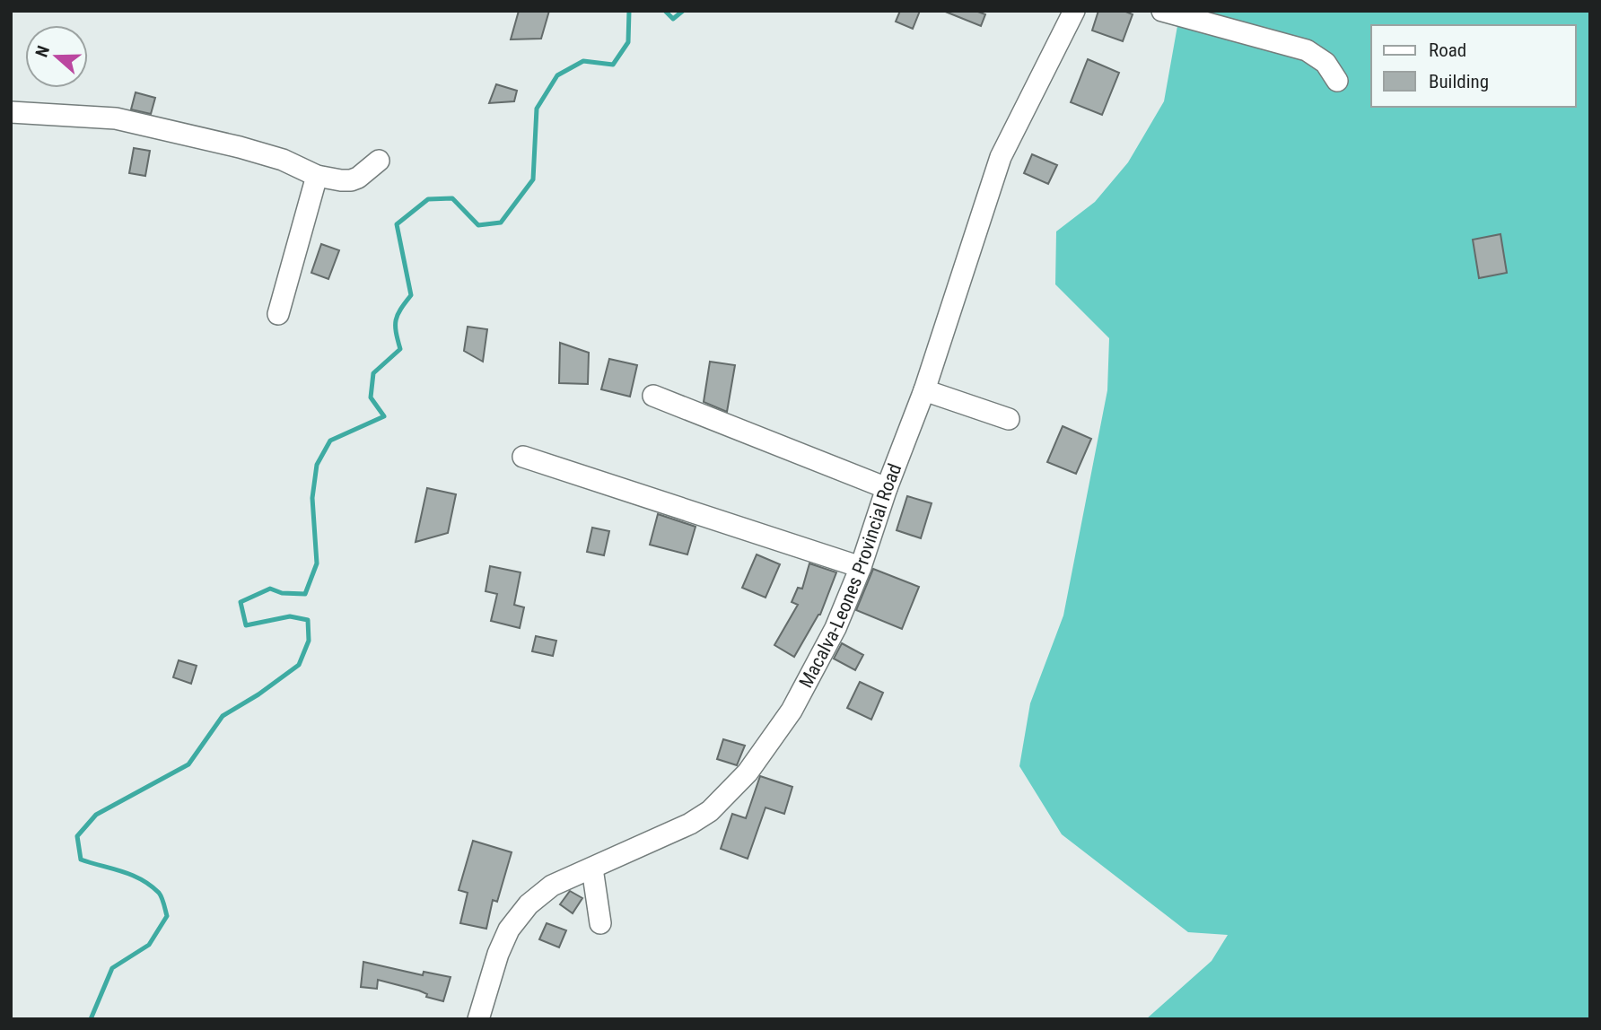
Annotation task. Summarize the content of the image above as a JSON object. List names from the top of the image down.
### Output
{
  "streets": {
    "street": ["Macalva-Leones Provincial Road"]
  },
  "legend": ["Road", "Building"],
  "north": "left"
}
